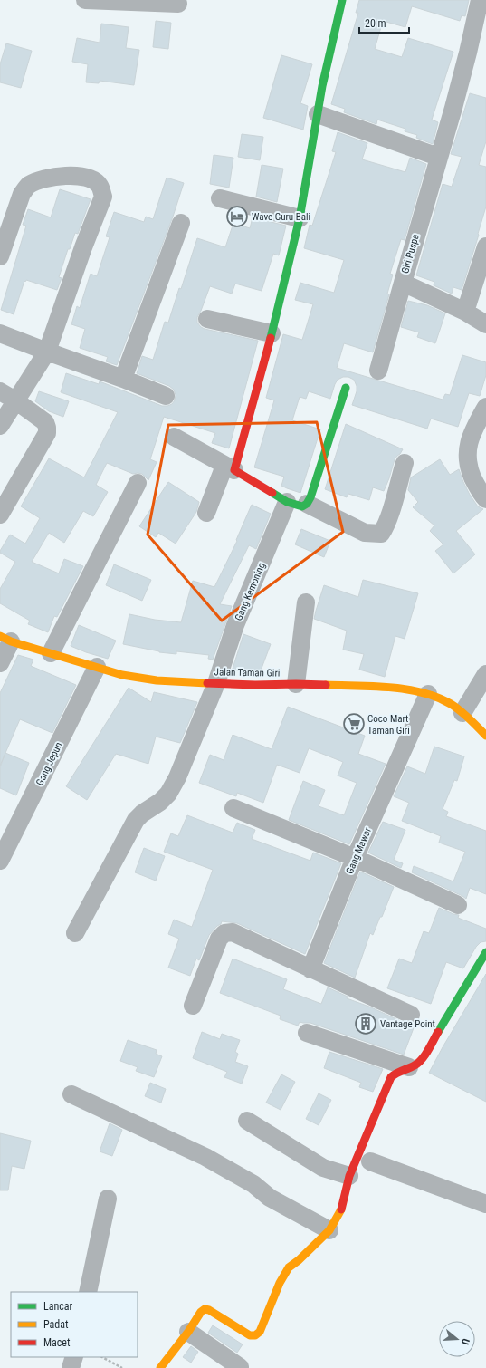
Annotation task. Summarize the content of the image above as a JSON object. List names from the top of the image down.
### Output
{
  "streets": {
    "street": [
      "Giri Puspa",
      "Gang Kemoning",
      "Jalan Taman Giri",
      "Gang Jepun",
      "Gang Mawar"
    ]
  },
  "crossings": [
    ["Gang Kemoning", "Jalan Taman Giri"],
    ["Jalan Taman Giri", "Gang Jepun"],
    ["Jalan Taman Giri", "Gang Mawar"]
  ],
  "places": {
    "hotel": ["Wave Guru Bali"],
    "supermarket": ["Coco Mart Taman Giri"],
    "building": ["Vantage Point"]
  },
  "legend": ["Lancar", "Padat", "Macet"],
  "scale_bar": "20 m",
  "north": "right"
}
